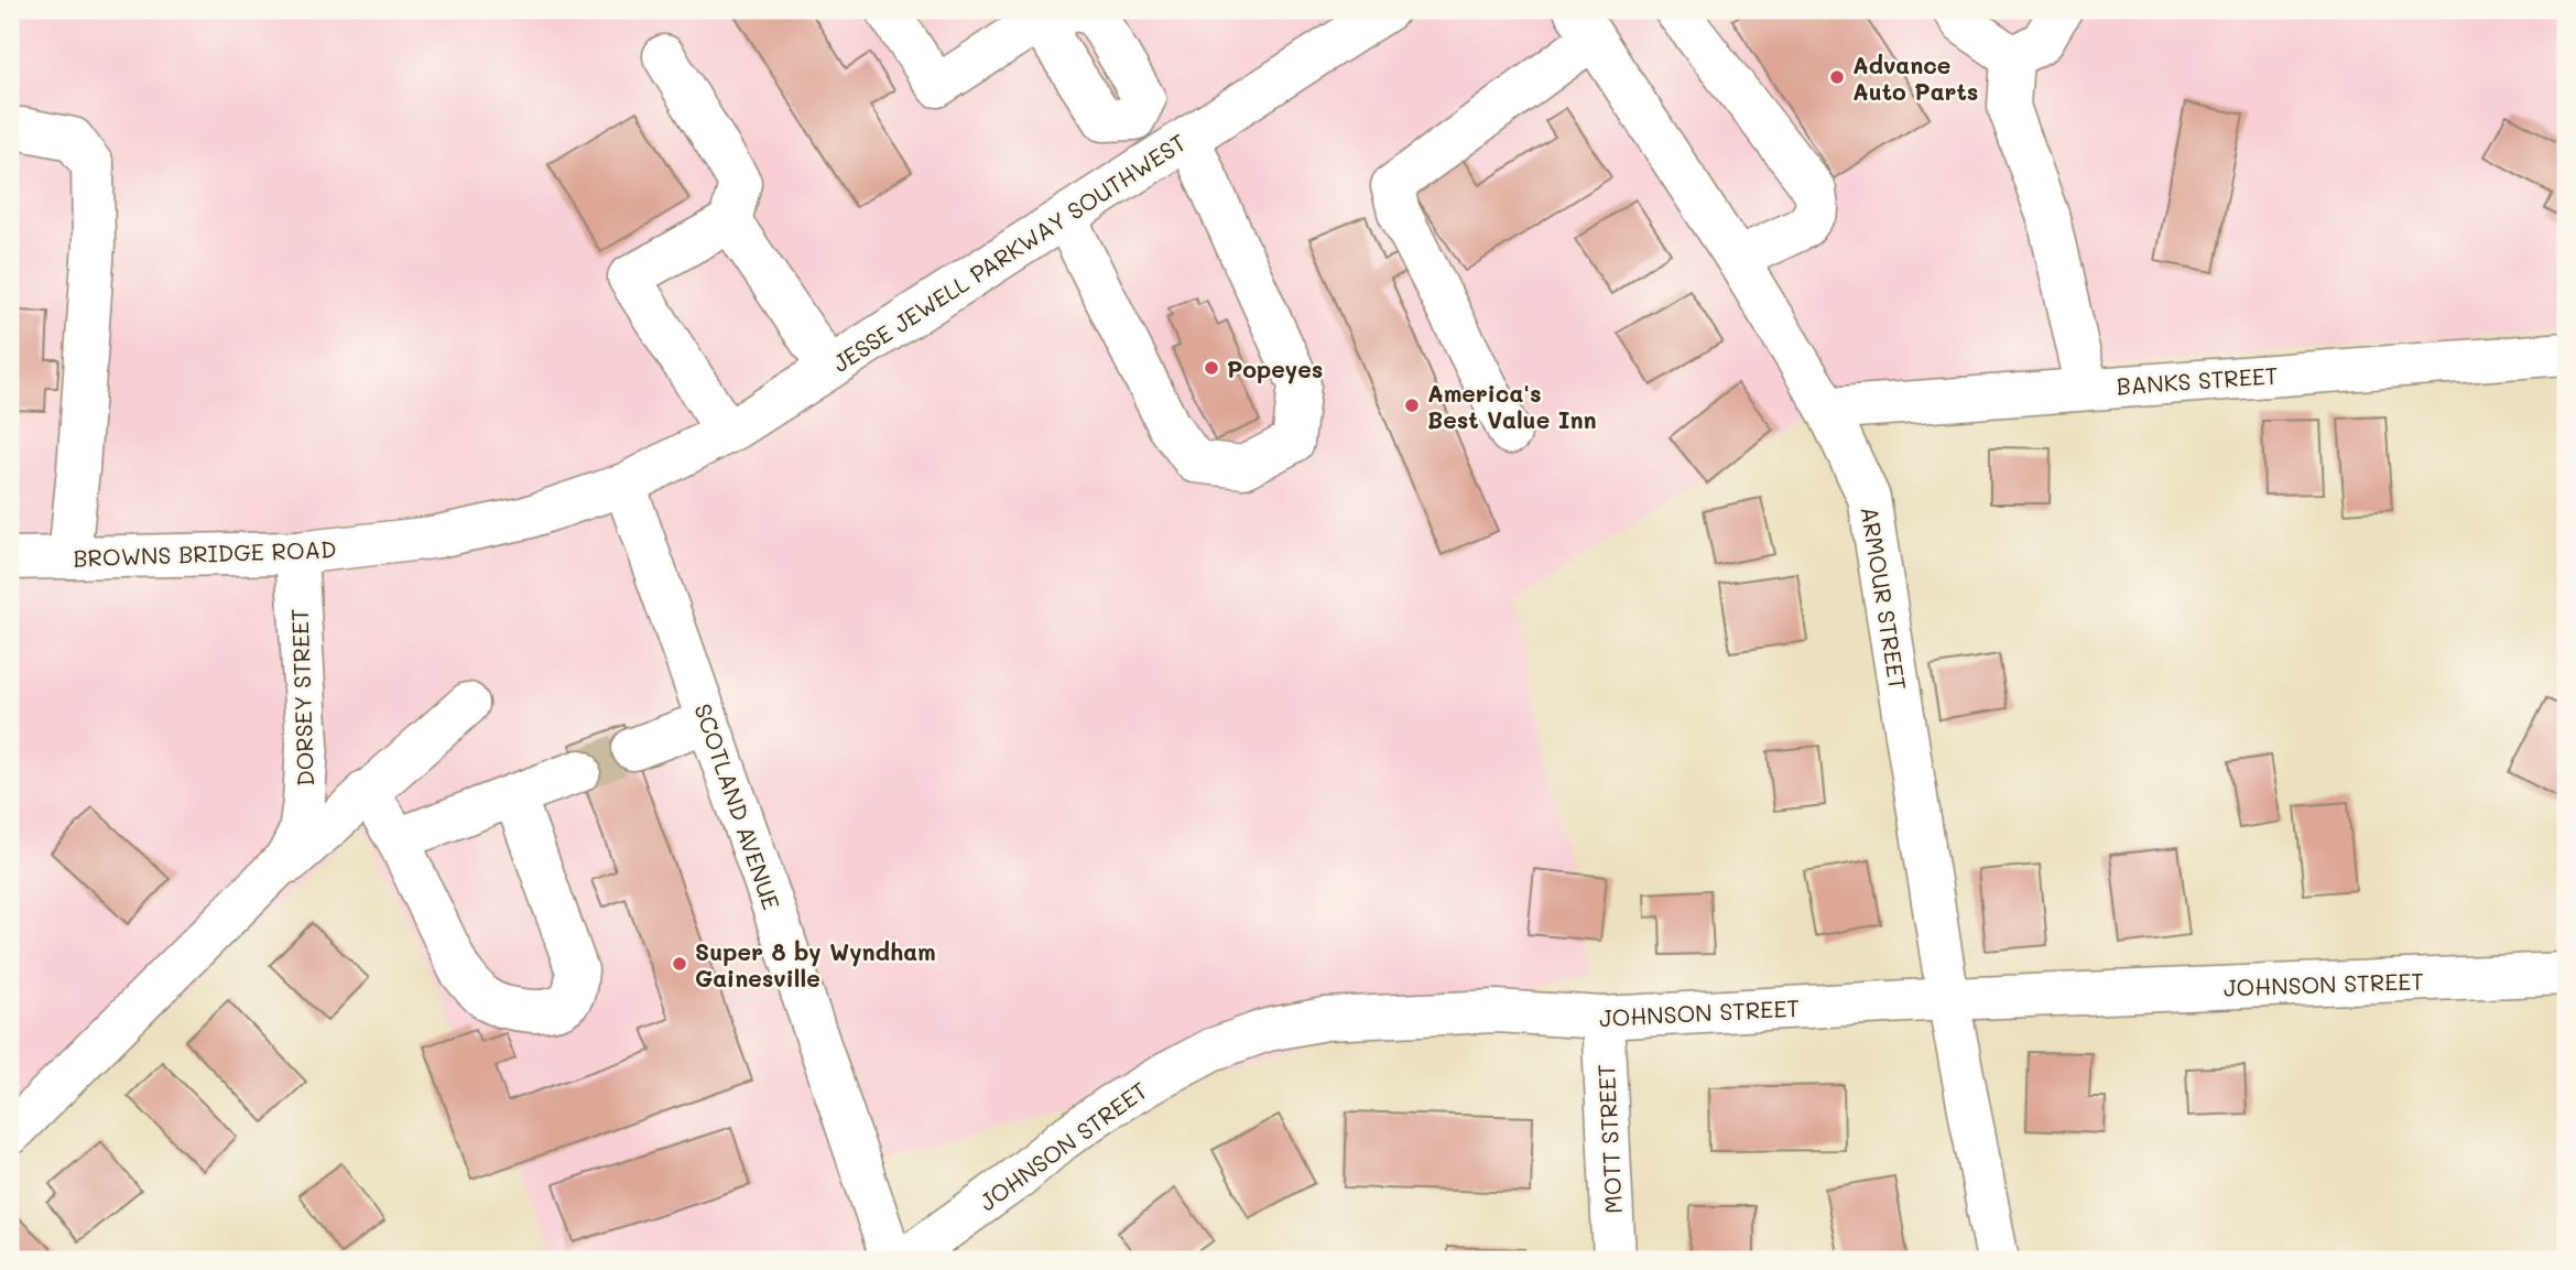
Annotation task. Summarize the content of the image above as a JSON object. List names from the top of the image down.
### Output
{
  "streets": {
    "street": [
      "JESSE JEWELL PARKWAY SOUTHWEST",
      "BANKS STREET",
      "BROWNS BRIDGE ROAD",
      "ARMOUR STREET",
      "DORSEY STREET",
      "SCOTLAND AVENUE",
      "JOHNSON STREET",
      "MOTT STREET"
    ]
  },
  "crossings": [
    ["JESSE JEWELL PARKWAY SOUTHWEST", "BROWNS BRIDGE ROAD"],
    ["JESSE JEWELL PARKWAY SOUTHWEST", "SCOTLAND AVENUE"],
    ["BANKS STREET", "ARMOUR STREET"],
    ["BROWNS BRIDGE ROAD", "DORSEY STREET"],
    ["BROWNS BRIDGE ROAD", "SCOTLAND AVENUE"],
    ["ARMOUR STREET", "JOHNSON STREET"],
    ["JOHNSON STREET", "MOTT STREET"]
  ],
  "places": [
    "Advance Auto Parts",
    "Popeyes",
    "America's Best Value Inn",
    "Super 8 by Wyndham Gainesville"
  ]
}
